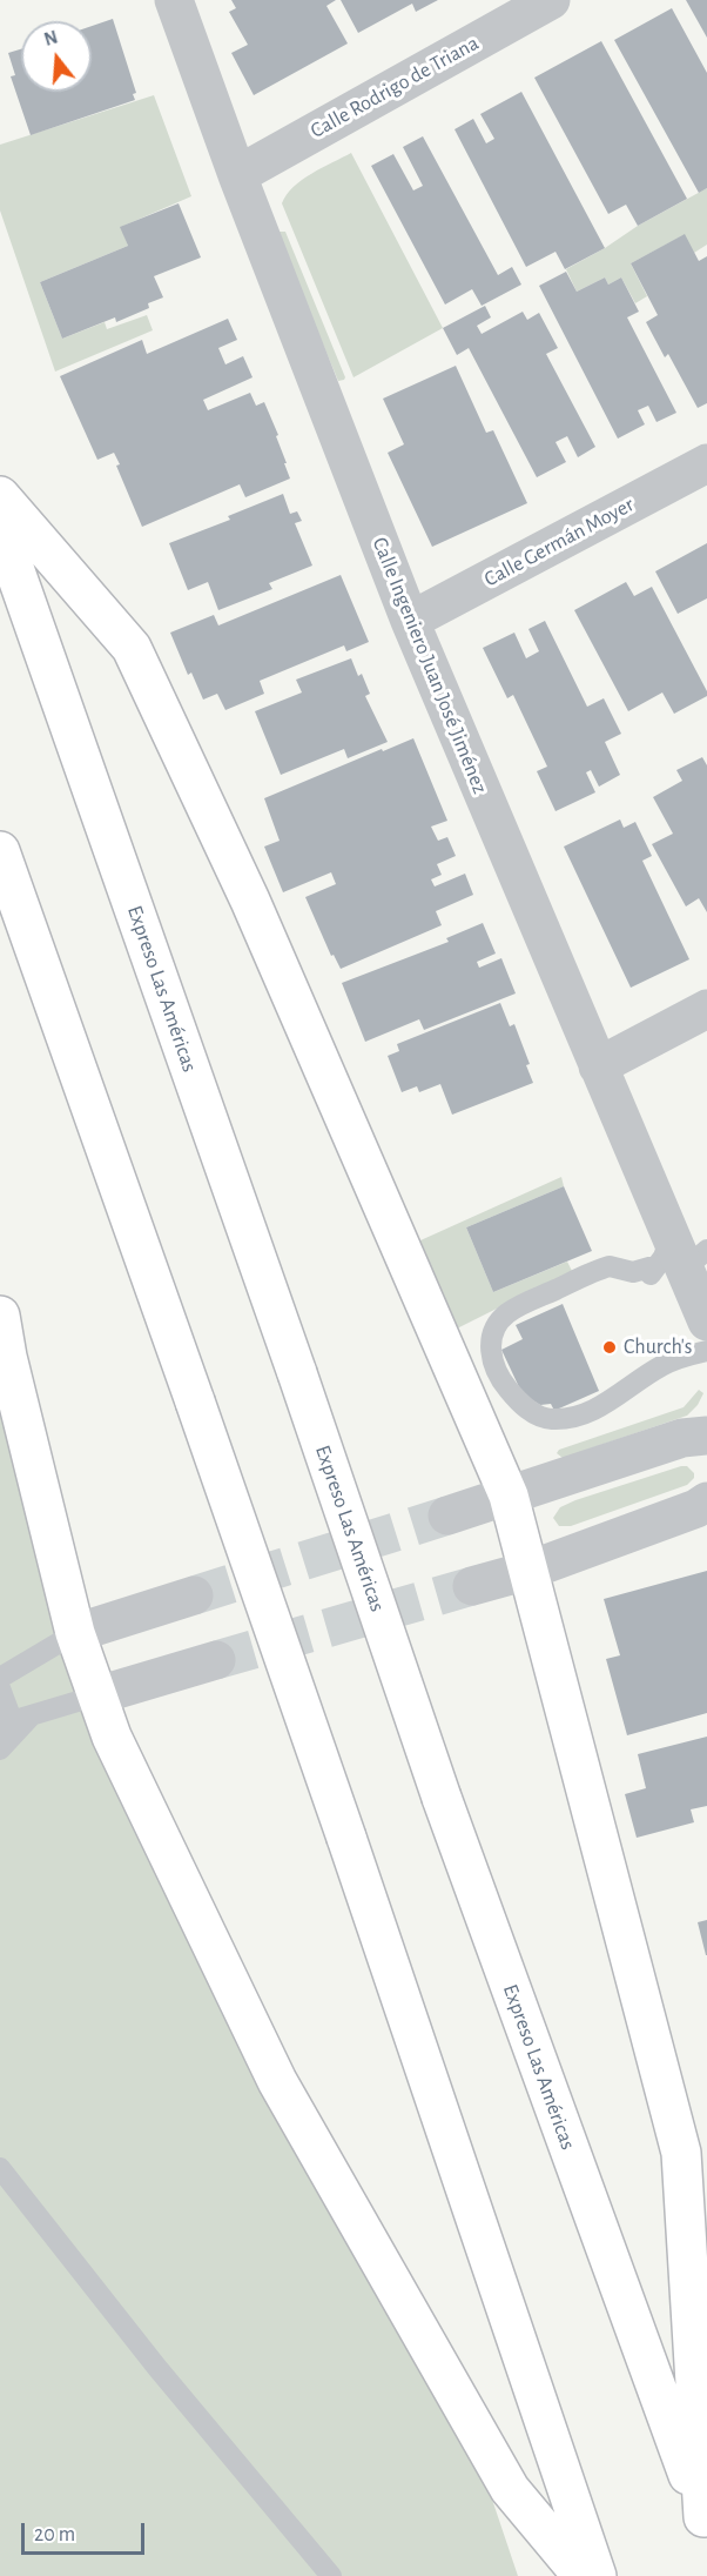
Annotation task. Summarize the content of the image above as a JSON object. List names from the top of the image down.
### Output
{
  "streets": {
    "highway": ["Expreso Las Américas"],
    "street": ["Calle Rodrigo de Triana", "Calle Germán Moyer", "Calle Ingeniero Juan José Jiménez"]
  },
  "crossings": [
    ["Calle Rodrigo de Triana", "Calle Ingeniero Juan José Jiménez"],
    ["Calle Germán Moyer", "Calle Ingeniero Juan José Jiménez"]
  ],
  "places": ["Church's"],
  "scale_bar": "20 m",
  "north": "top"
}
